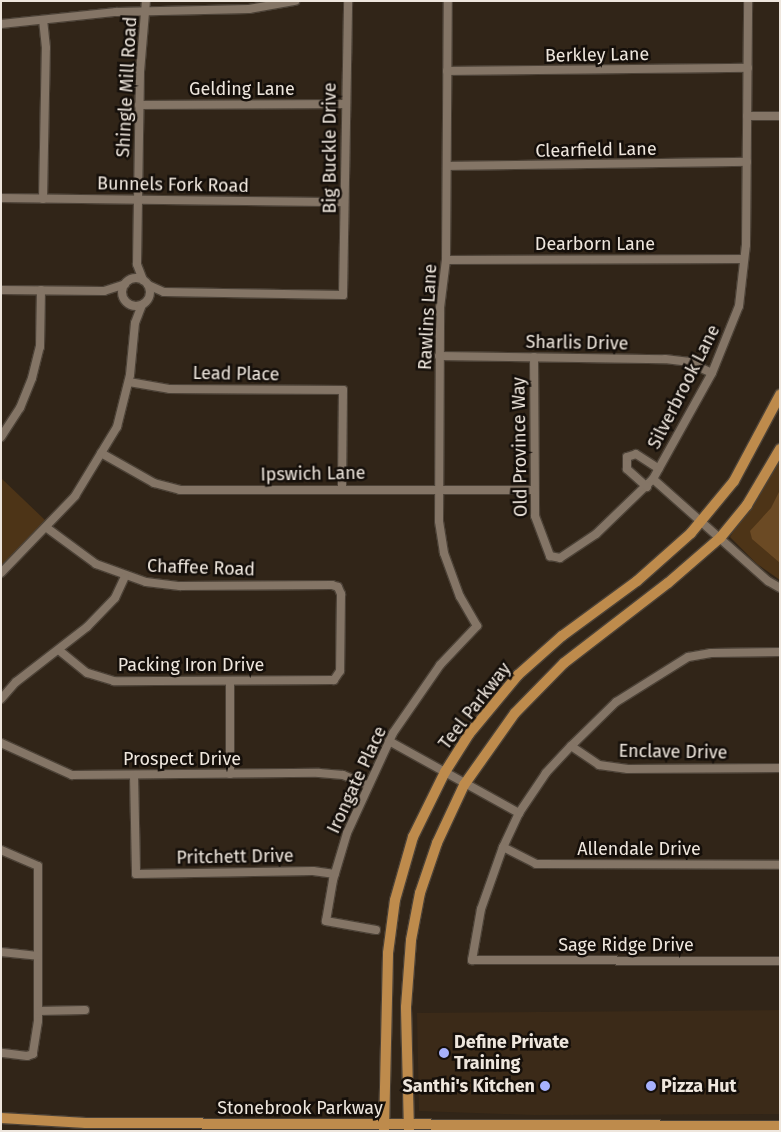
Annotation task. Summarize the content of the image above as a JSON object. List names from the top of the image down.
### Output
{
  "streets": {
    "main road": ["Teel Parkway", "Stonebrook Parkway"],
    "street": [
      "Berkley Lane",
      "Shingle Mill Road",
      "Gelding Lane",
      "Big Buckle Drive",
      "Clearfield Lane",
      "Bunnels Fork Road",
      "Dearborn Lane",
      "Rawlins Lane",
      "Sharlis Drive",
      "Lead Place",
      "Silverbrook Lane",
      "Old Province Way",
      "Ipswich Lane",
      "Chaffee Road",
      "Packing Iron Drive",
      "Enclave Drive",
      "Prospect Drive",
      "Irongate Place",
      "Allendale Drive",
      "Pritchett Drive",
      "Sage Ridge Drive"
    ]
  },
  "crossings": [
    ["Berkley Lane", "Rawlins Lane"],
    ["Berkley Lane", "Silverbrook Lane"],
    ["Shingle Mill Road", "Gelding Lane"],
    ["Shingle Mill Road", "Bunnels Fork Road"],
    ["Gelding Lane", "Big Buckle Drive"],
    ["Big Buckle Drive", "Bunnels Fork Road"],
    ["Clearfield Lane", "Rawlins Lane"],
    ["Clearfield Lane", "Silverbrook Lane"],
    ["Dearborn Lane", "Rawlins Lane"],
    ["Dearborn Lane", "Silverbrook Lane"],
    ["Rawlins Lane", "Sharlis Drive"],
    ["Rawlins Lane", "Ipswich Lane"],
    ["Rawlins Lane", "Irongate Place"],
    ["Sharlis Drive", "Silverbrook Lane"],
    ["Sharlis Drive", "Old Province Way"],
    ["Lead Place", "Ipswich Lane"],
    ["Silverbrook Lane", "Old Province Way"],
    ["Old Province Way", "Ipswich Lane"],
    ["Chaffee Road", "Packing Iron Drive"],
    ["Teel Parkway", "Stonebrook Parkway"],
    ["Prospect Drive", "Irongate Place"],
    ["Prospect Drive", "Pritchett Drive"],
    ["Irongate Place", "Pritchett Drive"],
    ["Allendale Drive", "Sage Ridge Drive"]
  ],
  "places": ["Define Private Training", "Santhi's Kitchen", "Pizza Hut"]
}
